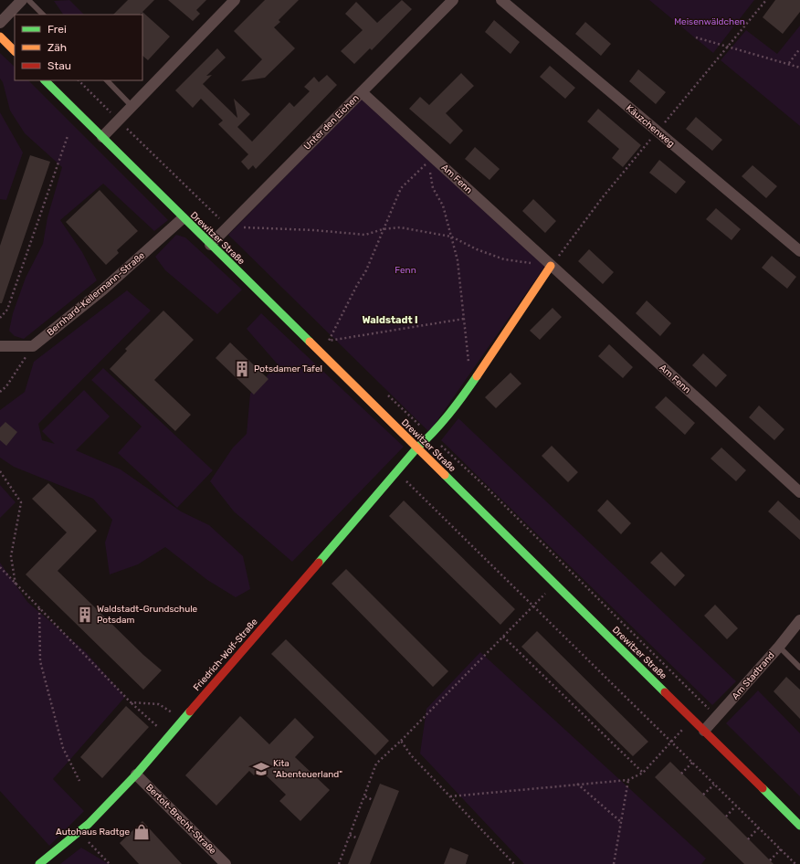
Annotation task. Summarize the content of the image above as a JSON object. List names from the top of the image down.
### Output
{
  "streets": {
    "street": [
      "Unter den Eichen",
      "Käuzchenweg",
      "Am Fenn",
      "Drewitzer Straße",
      "Bernhard-Kellermann-Straße",
      "Friedrich-Wolf-Straße",
      "Am Stadtrand",
      "Bertolt-Brecht-Straße"
    ]
  },
  "crossings": [
    ["Unter den Eichen", "Am Fenn"],
    ["Unter den Eichen", "Drewitzer Straße"],
    ["Drewitzer Straße", "Bernhard-Kellermann-Straße"],
    ["Drewitzer Straße", "Friedrich-Wolf-Straße"],
    ["Drewitzer Straße", "Am Stadtrand"],
    ["Friedrich-Wolf-Straße", "Bertolt-Brecht-Straße"]
  ],
  "districts": ["Waldstadt I"],
  "parks": ["Meisenwäldchen", "Fenn"],
  "places": {
    "building": ["Potsdamer Tafel", "Waldstadt-Grundschule Potsdam"],
    "school or university": ["Kita \"Abenteuerland\""],
    "shop": ["Autohaus Radtge"]
  },
  "legend": ["Frei", "Zäh", "Stau"]
}
